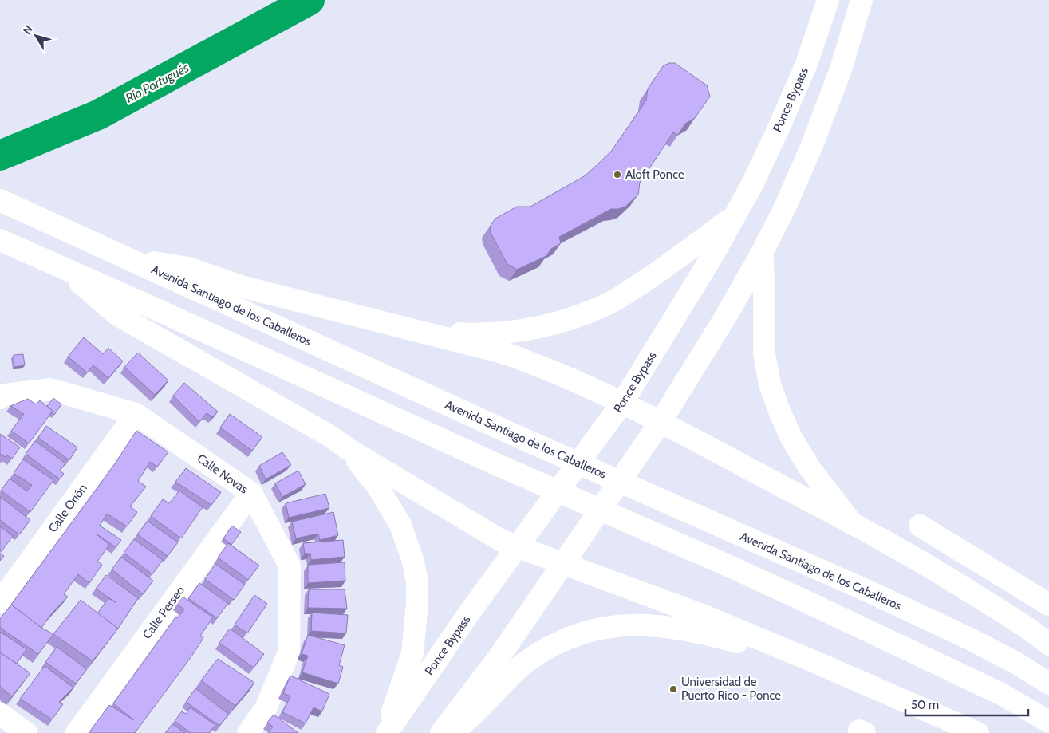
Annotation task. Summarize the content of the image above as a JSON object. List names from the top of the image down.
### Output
{
  "streets": {
    "main road": [
      "Ponce Bypass",
      "Avenida Santiago de los Caballeros",
      "Calle Novas",
      "Calle Orión",
      "Calle Perseo"
    ]
  },
  "crossings": [
    ["Calle Novas", "Calle Orión"],
    ["Calle Novas", "Calle Perseo"]
  ],
  "water": ["Río Portugués"],
  "places": ["Aloft Ponce", "Universidad de Puerto Rico - Ponce"],
  "scale_bar": "50 m",
  "north": "top left"
}
